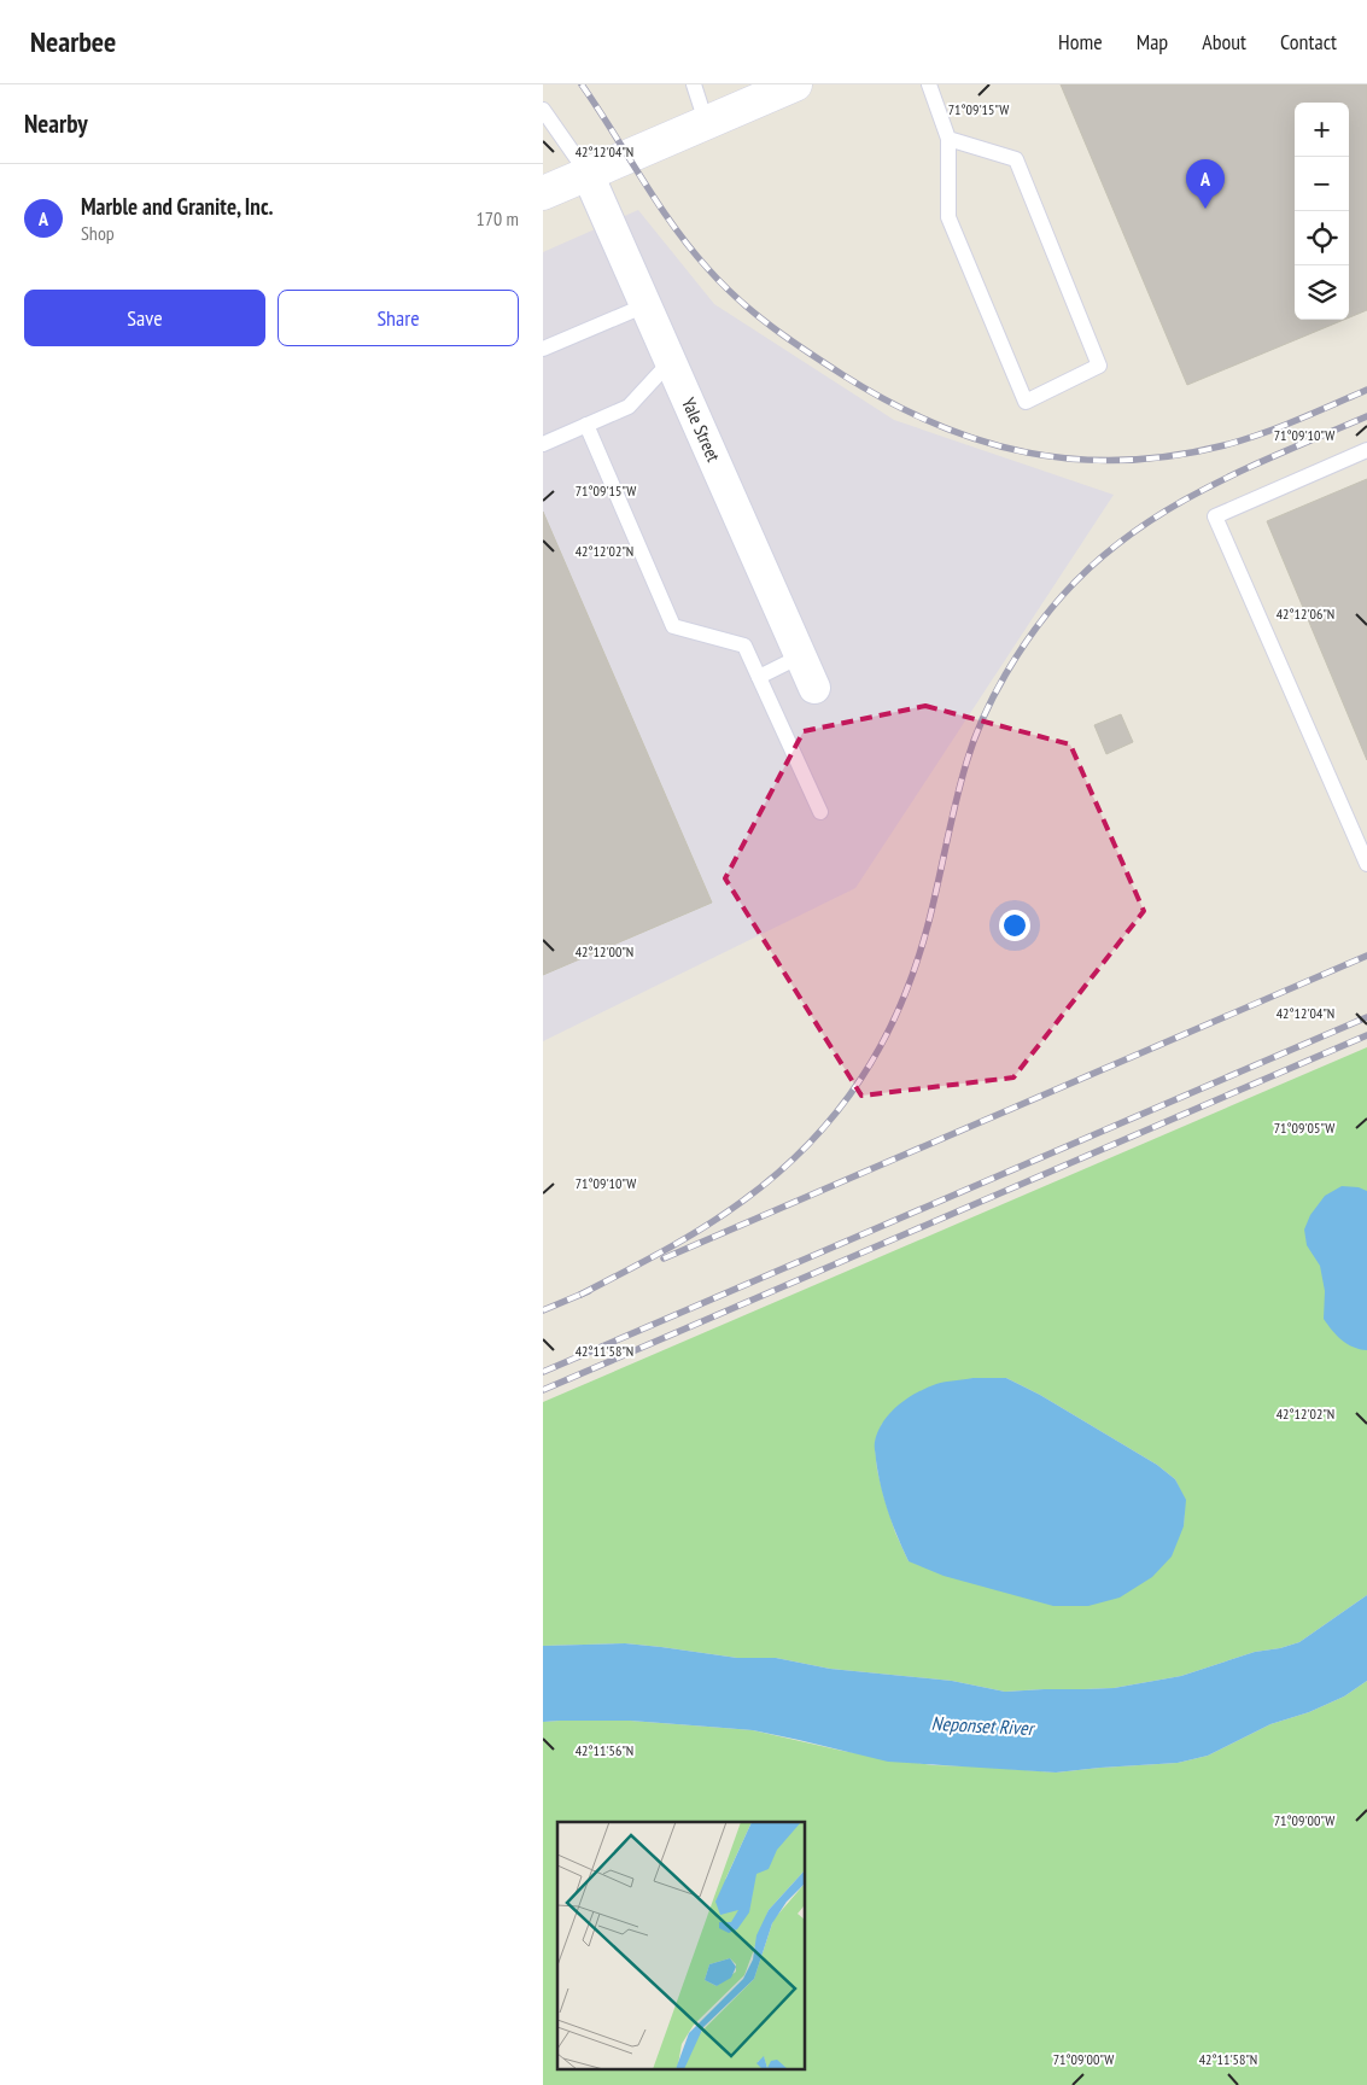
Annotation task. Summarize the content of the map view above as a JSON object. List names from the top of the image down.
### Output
{
  "streets": {
    "street": ["Yale Street"]
  },
  "water": ["Neponset River"],
  "page": {
    "header": "Nearbee",
    "nav": [
      "Home",
      "Map",
      "About",
      "Contact"
    ],
    "heading": "Nearby",
    "map_buttons": ["+", "−"],
    "pins": "A",
    "list": [
      {
        "mark": "A",
        "name": "Marble and Granite, Inc.",
        "note": "Shop",
        "value": "170 m"
      }
    ],
    "buttons": ["Save", "Share"]
  },
  "coordinates": [
    "71°09'15\"W",
    "42°12'04\"N",
    "71°09'10\"W",
    "42°12'02\"N",
    "42°12'06\"N",
    "42°12'00\"N",
    "71°09'05\"W",
    "42°11'58\"N",
    "42°11'56\"N",
    "71°09'00\"W"
  ]
}
